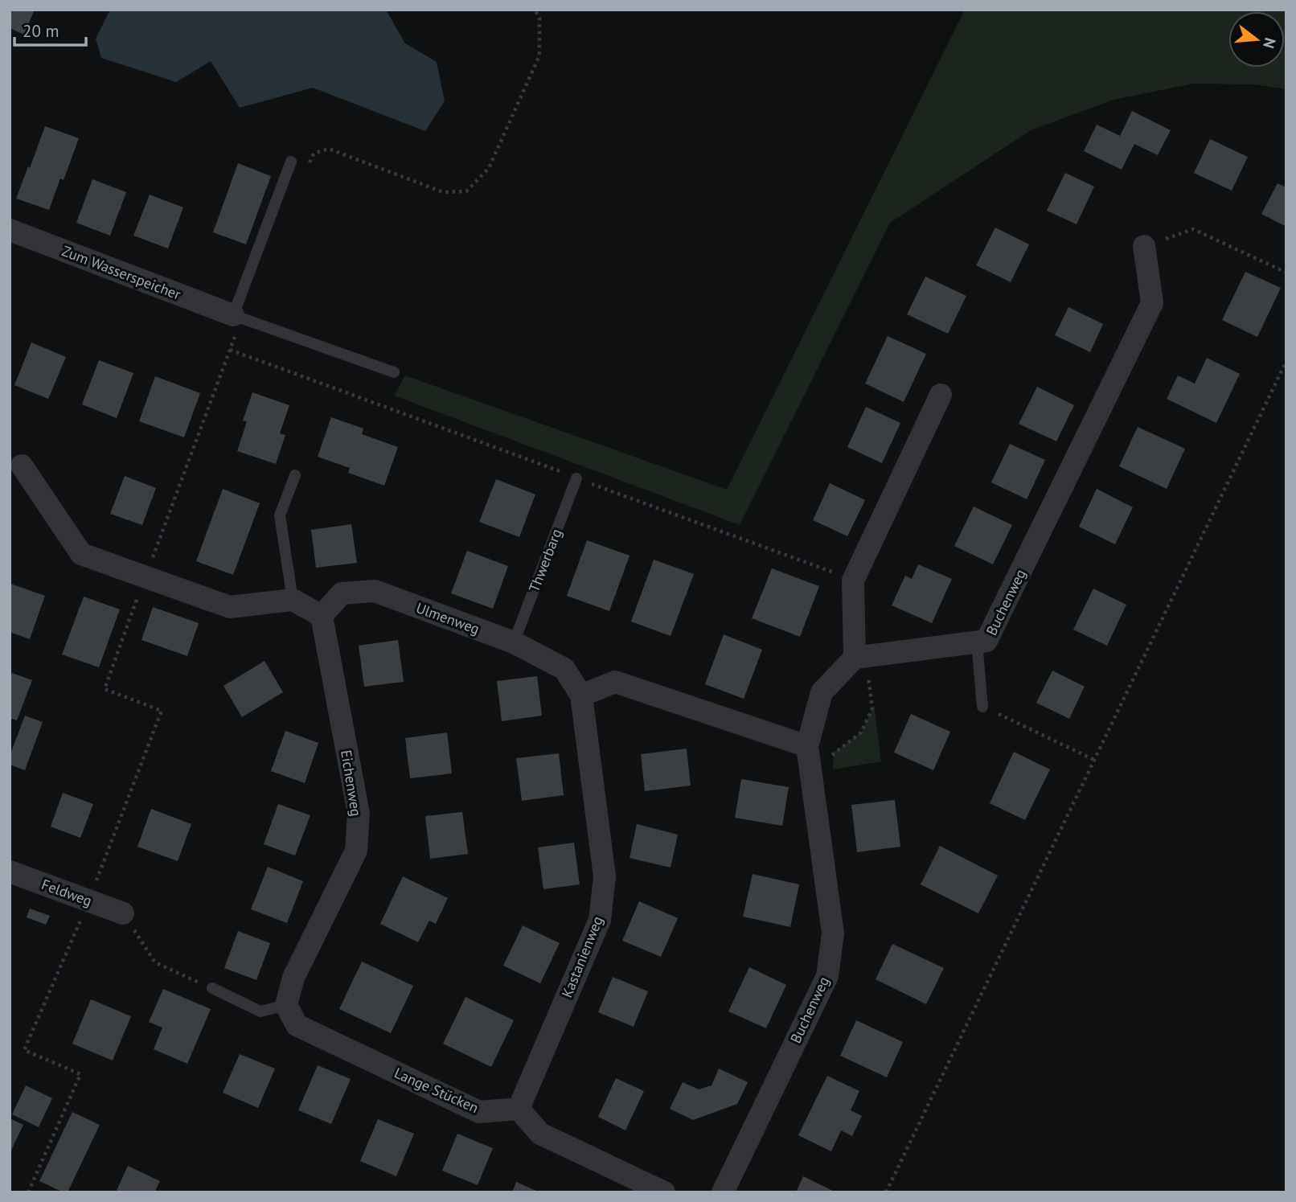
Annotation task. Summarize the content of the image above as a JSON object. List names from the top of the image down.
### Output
{
  "streets": {
    "street": [
      "Zum Wasserspeicher",
      "Buchenweg",
      "Ulmenweg",
      "Eichenweg",
      "Feldweg",
      "Kastanienweg",
      "Lange Stücken"
    ],
    "lane": ["Thwerbarg"]
  },
  "crossings": [
    ["Thwerbarg", "Ulmenweg"],
    ["Ulmenweg", "Eichenweg"],
    ["Ulmenweg", "Kastanienweg"],
    ["Eichenweg", "Lange Stücken"],
    ["Kastanienweg", "Lange Stücken"]
  ],
  "scale_bar": "20 m",
  "north": "right"
}
